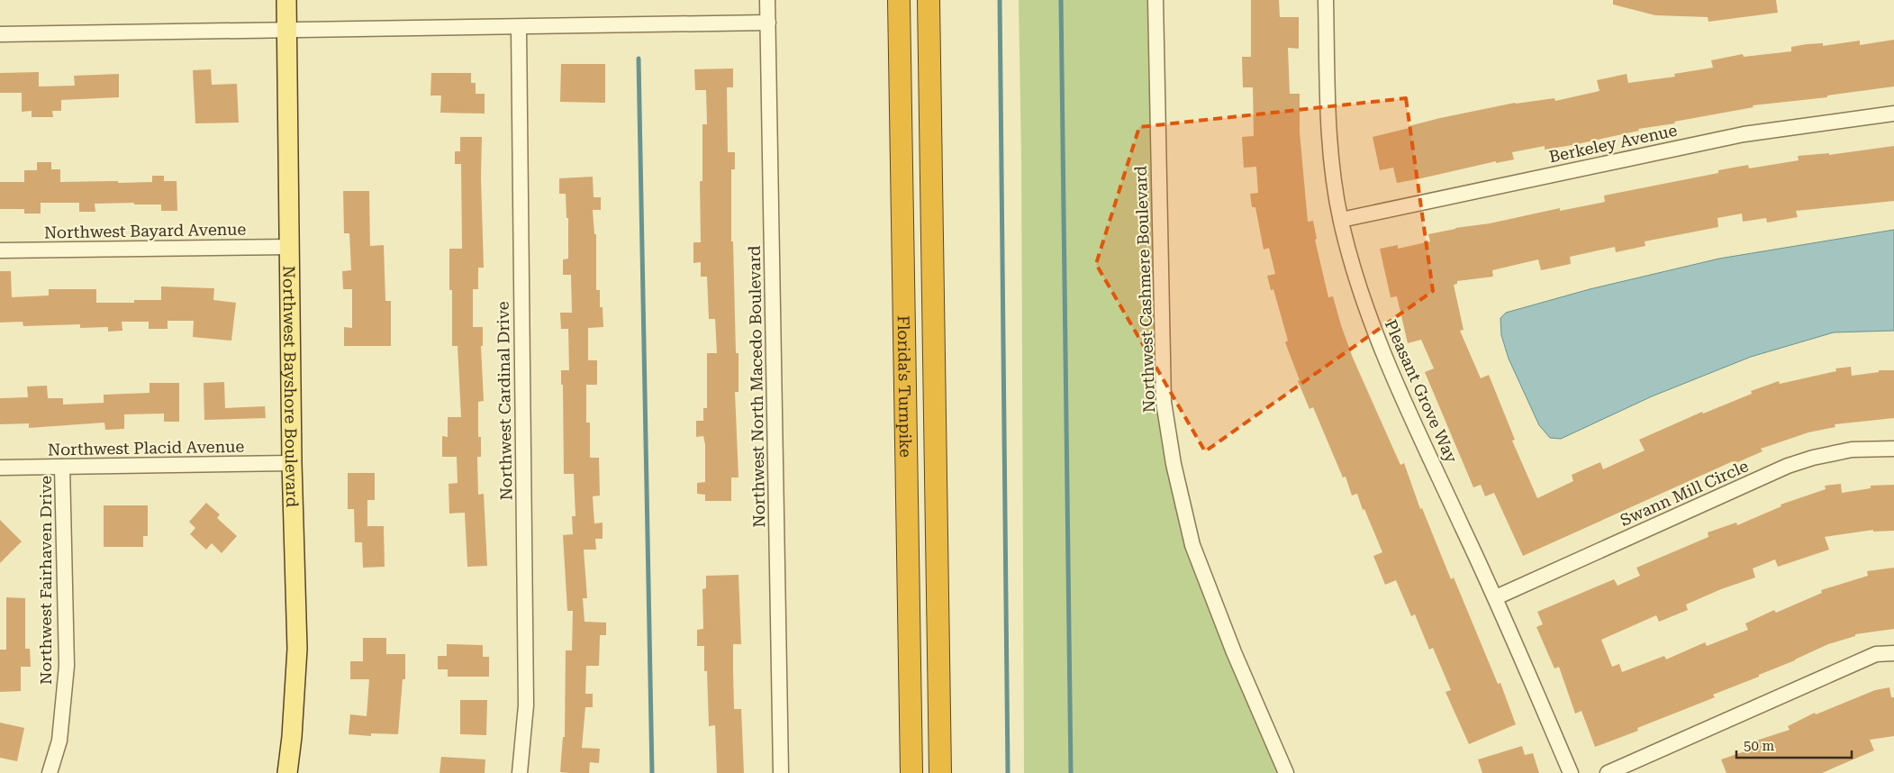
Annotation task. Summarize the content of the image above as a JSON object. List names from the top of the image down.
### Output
{
  "streets": {
    "highway": ["Florida's Turnpike"],
    "main road": ["Northwest Bayshore Boulevard"],
    "street": [
      "Berkeley Avenue",
      "Northwest Bayard Avenue",
      "Northwest Cashmere Boulevard",
      "Northwest North Macedo Boulevard",
      "Pleasant Grove Way",
      "Northwest Cardinal Drive",
      "Northwest Placid Avenue",
      "Swann Mill Circle",
      "Northwest Fairhaven Drive"
    ]
  },
  "crossings": [
    ["Berkeley Avenue", "Pleasant Grove Way"],
    ["Northwest Bayard Avenue", "Northwest Bayshore Boulevard"],
    ["Northwest Bayshore Boulevard", "Northwest Placid Avenue"],
    ["Pleasant Grove Way", "Swann Mill Circle"],
    ["Northwest Placid Avenue", "Northwest Fairhaven Drive"]
  ],
  "scale_bar": "50 m"
}
